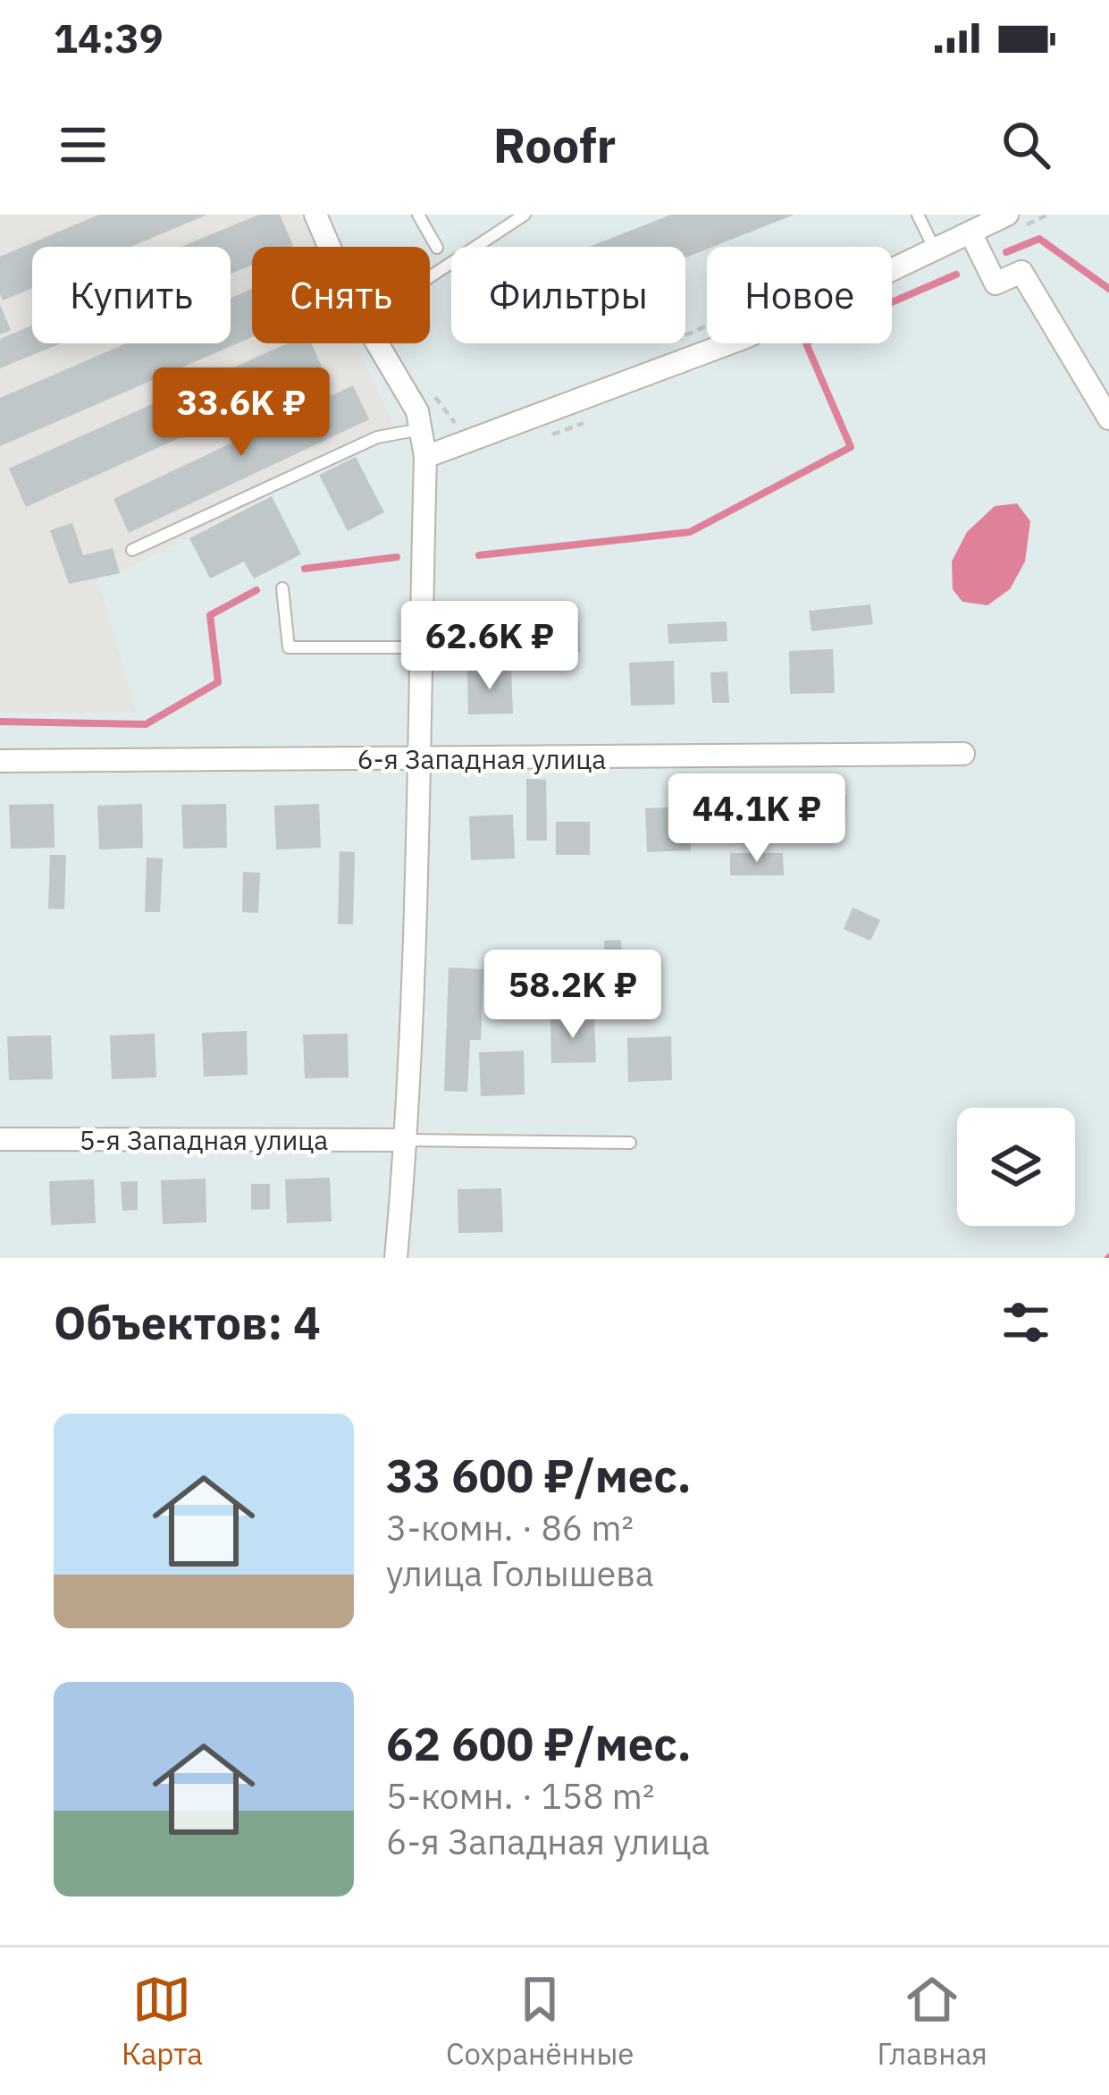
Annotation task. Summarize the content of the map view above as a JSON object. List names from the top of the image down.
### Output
{
  "streets": {
    "street": ["6-я Западная улица", "5-я Западная улица"]
  },
  "page": {
    "status": "14:39",
    "header": "Roofr",
    "chip": [
      "Купить",
      "Снять",
      "Фильтры",
      "Новое"
    ],
    "price": [
      "33.6K ₽",
      "62.6K ₽",
      "44.1K ₽",
      "58.2K ₽"
    ],
    "heading": "Объектов: 4",
    "list": [
      {
        "name": "33 600 ₽/мес.",
        "note": "3-комн. · 86 m² · улица Голышева"
      },
      {
        "name": "62 600 ₽/мес.",
        "note": "5-комн. · 158 m² · 6-я Западная улица"
      }
    ],
    "tabs": ["Карта", "Сохранённые", "Главная"]
  }
}
